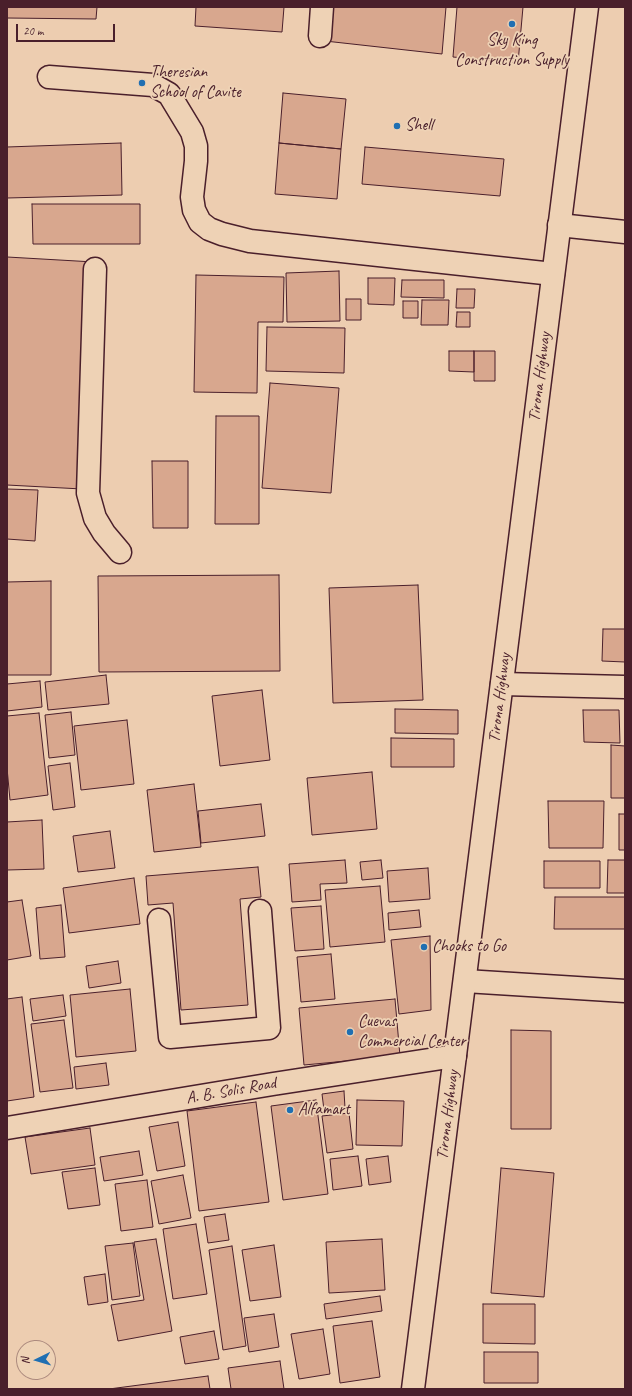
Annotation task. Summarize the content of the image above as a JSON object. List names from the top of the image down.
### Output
{
  "streets": {
    "main road": ["Tirona Highway", "A. B. Solis Road"]
  },
  "crossings": [
    ["Tirona Highway", "A. B. Solis Road"]
  ],
  "places": [
    "Sky King Construction Supply",
    "Theresian School of Cavite",
    "Shell",
    "Chooks to Go",
    "Cuevas Commercial Center",
    "Alfamart"
  ],
  "scale_bar": "20 m",
  "north": "left"
}
